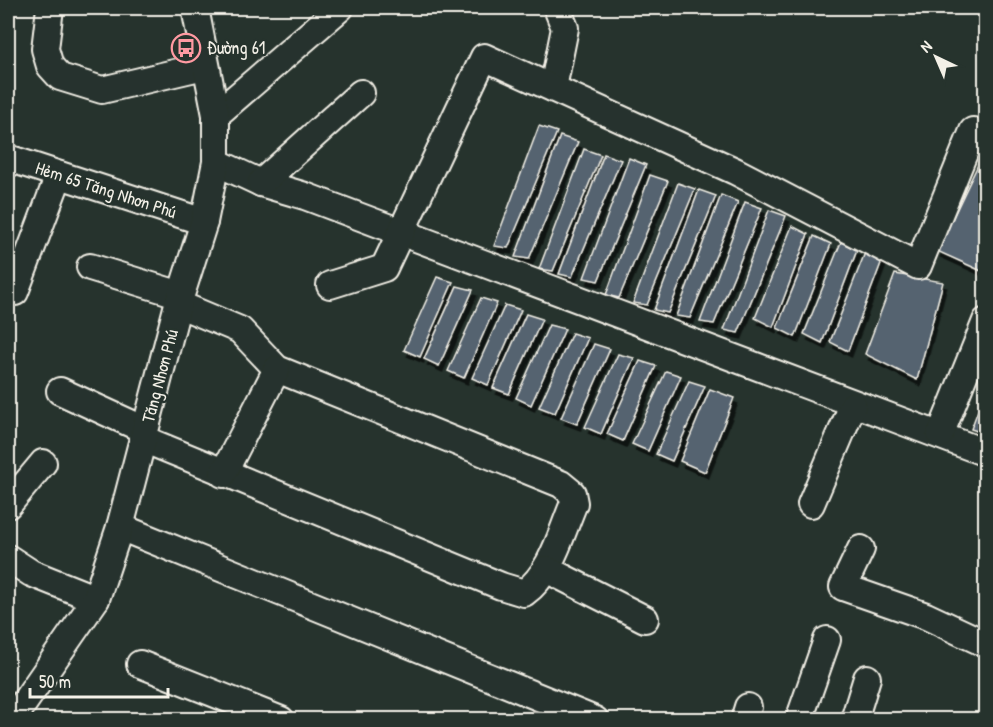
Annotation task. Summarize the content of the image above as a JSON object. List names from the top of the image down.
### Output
{
  "streets": {
    "street": ["Hẻm 65 Tăng Nhơn Phú", "Tăng Nhơn Phú"]
  },
  "crossings": [
    ["Hẻm 65 Tăng Nhơn Phú", "Tăng Nhơn Phú"]
  ],
  "places": {
    "bus stop": ["Đường 61"]
  },
  "scale_bar": "50 m",
  "north": "top left"
}
